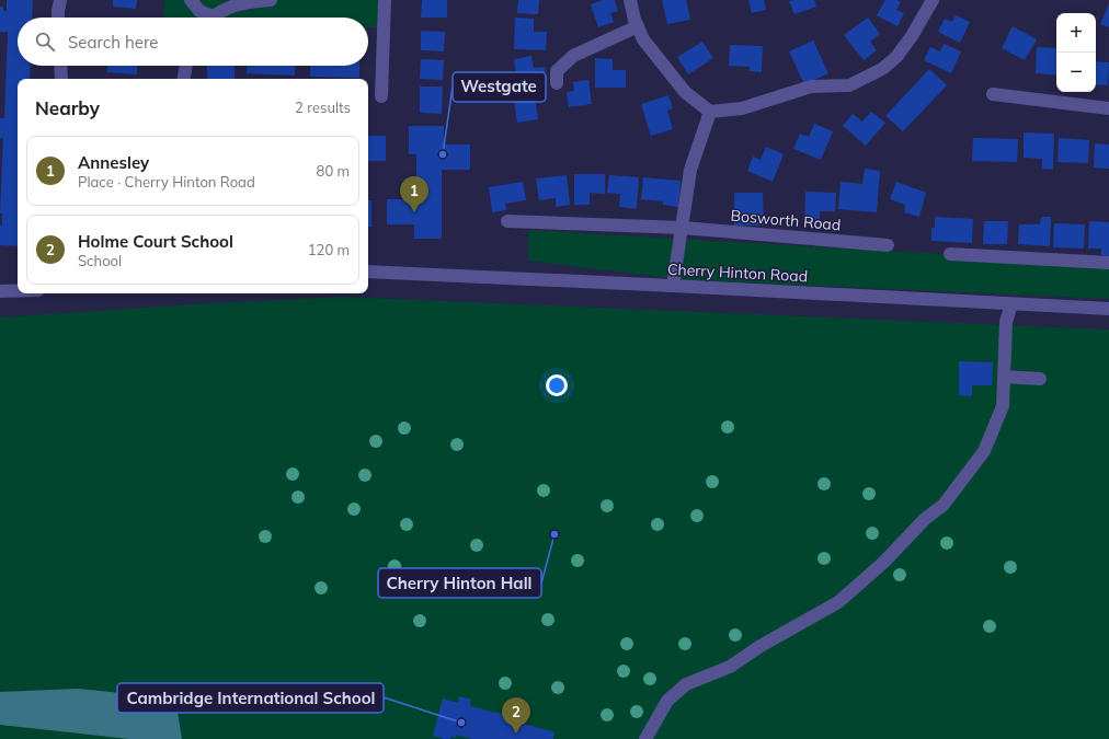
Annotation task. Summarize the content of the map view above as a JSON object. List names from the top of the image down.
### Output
{
  "streets": {
    "street": ["Bosworth Road", "Cherry Hinton Road"]
  },
  "places": ["Westgate", "Cherry Hinton Hall", "Cambridge International School"],
  "page": {
    "map_buttons": ["+", "−"],
    "search": "Search here",
    "heading": ["Nearby", "2 results"],
    "list": [
      {
        "mark": "1",
        "name": "Annesley",
        "note": "Place · Cherry Hinton Road",
        "value": "80 m"
      },
      {
        "mark": "2",
        "name": "Holme Court School",
        "note": "School",
        "value": "120 m"
      }
    ],
    "pins": ["1", "2"]
  }
}
